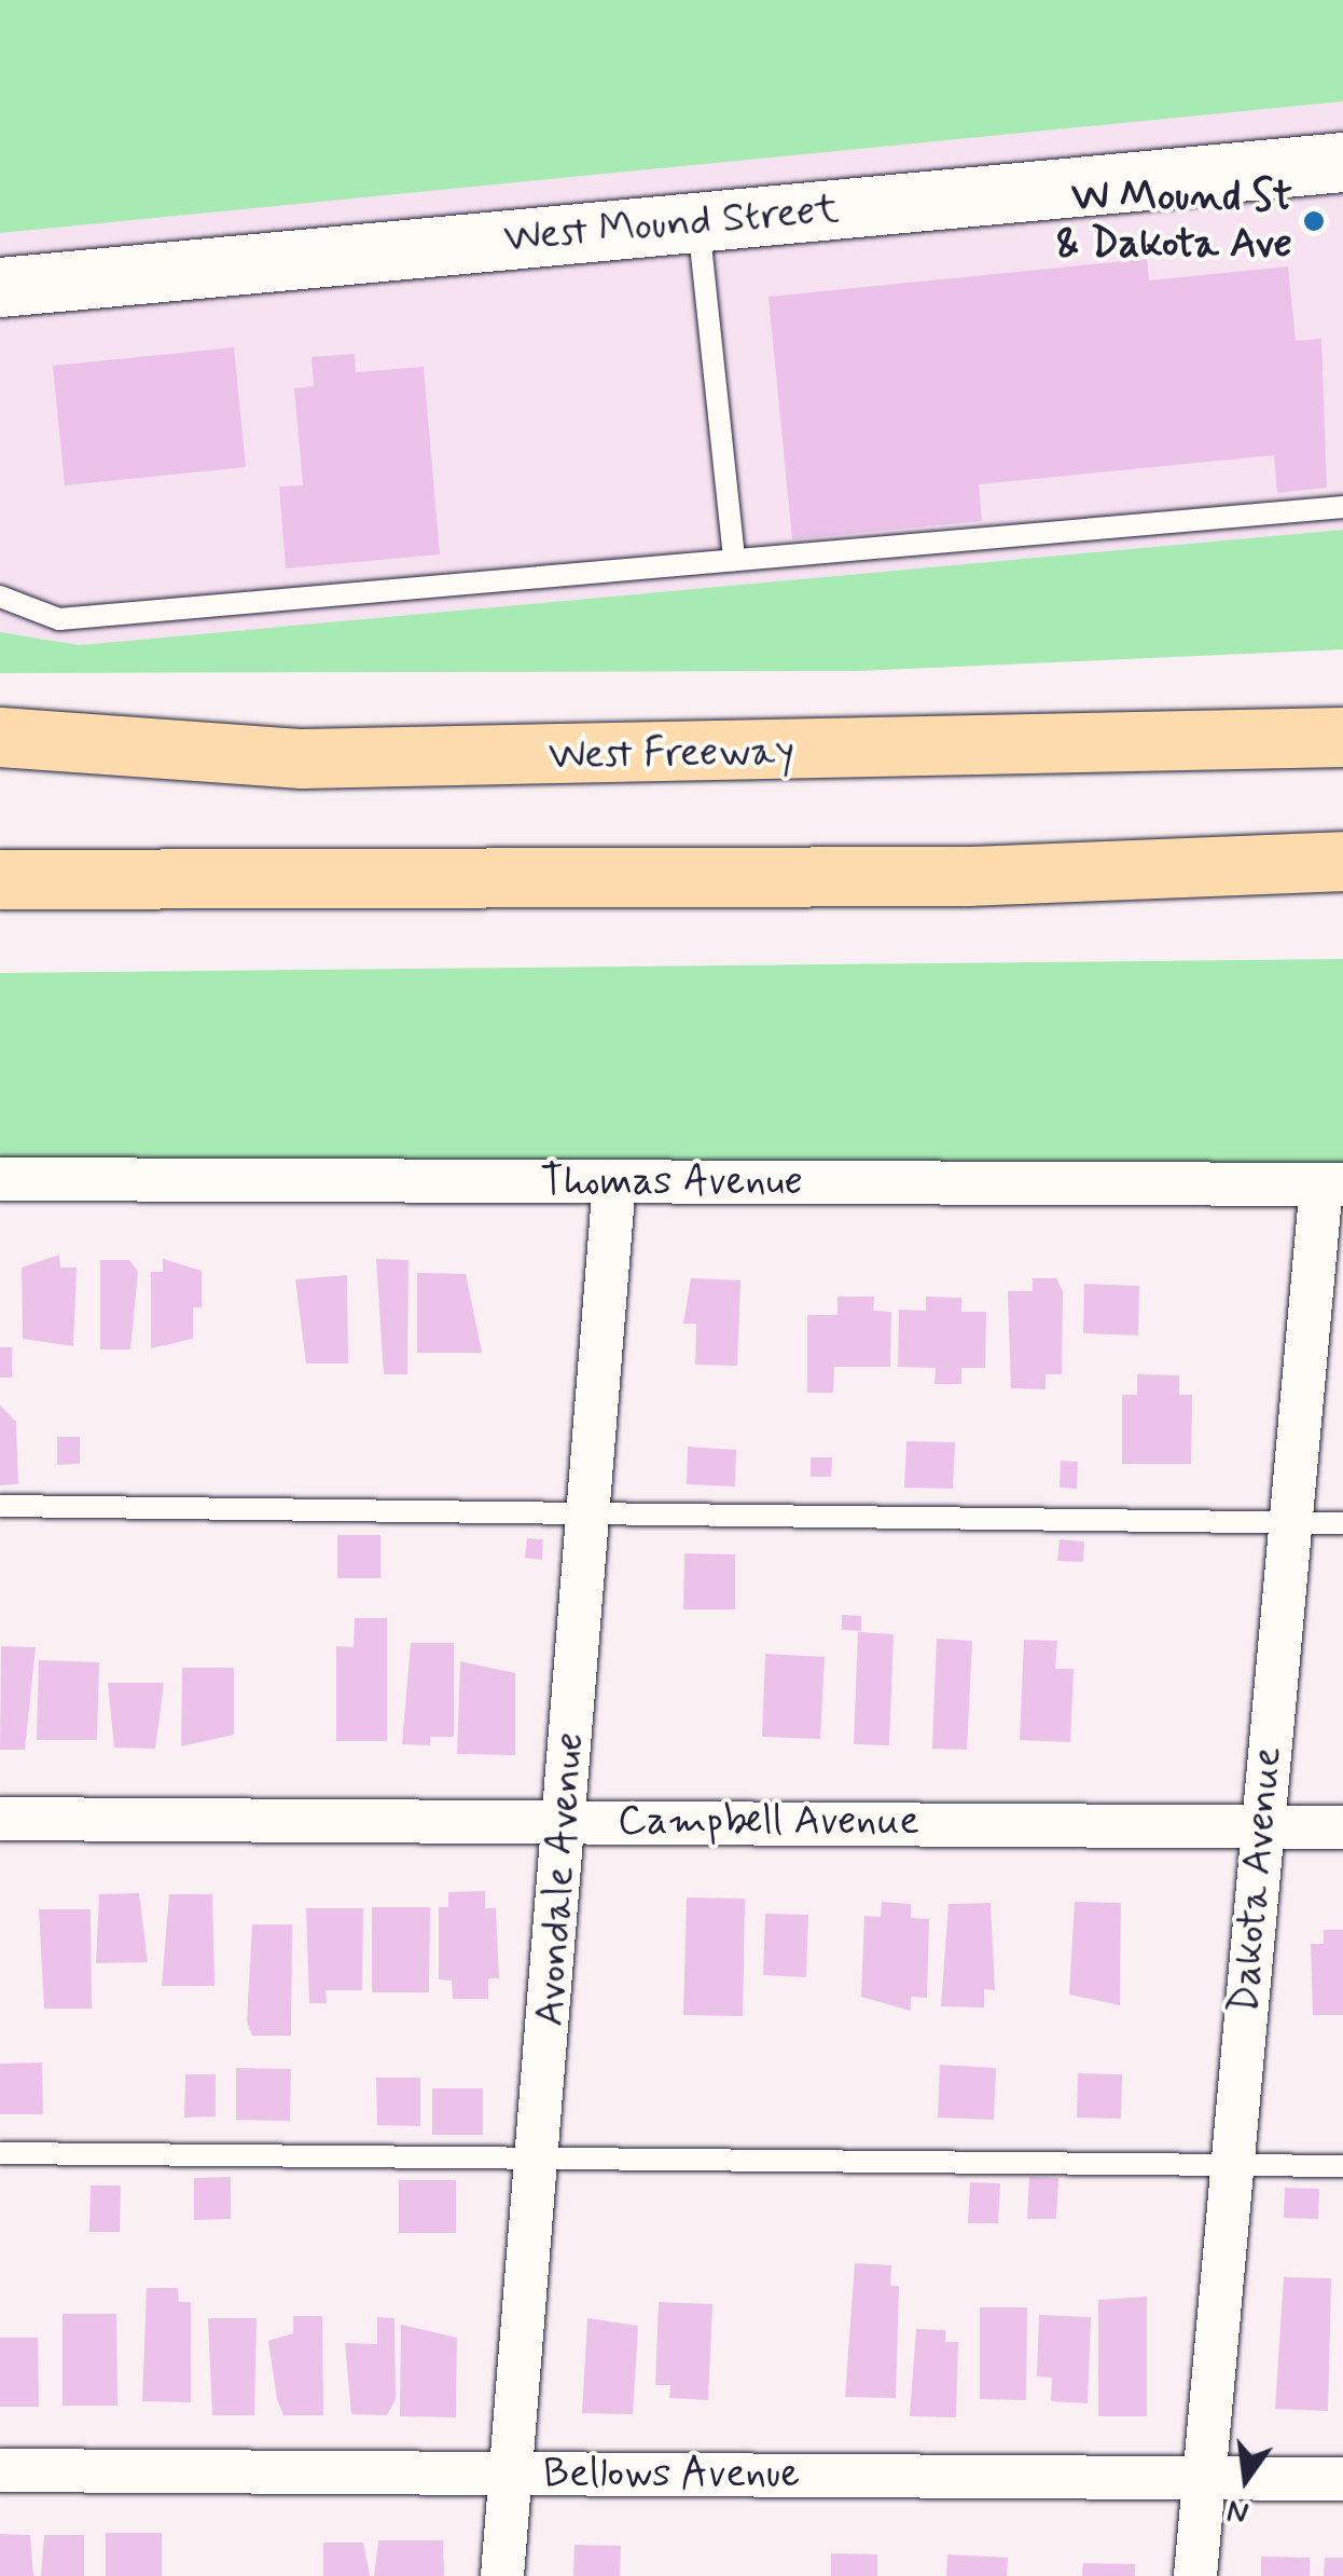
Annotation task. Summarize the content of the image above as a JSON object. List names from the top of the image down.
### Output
{
  "streets": {
    "highway": ["West Freeway"],
    "main road": ["West Mound Street"],
    "street": [
      "Thomas Avenue",
      "Campbell Avenue",
      "Avondale Avenue",
      "Dakota Avenue",
      "Bellows Avenue"
    ]
  },
  "crossings": [
    ["Thomas Avenue", "Avondale Avenue"],
    ["Thomas Avenue", "Dakota Avenue"],
    ["Campbell Avenue", "Avondale Avenue"],
    ["Campbell Avenue", "Dakota Avenue"],
    ["Avondale Avenue", "Bellows Avenue"],
    ["Dakota Avenue", "Bellows Avenue"]
  ],
  "places": ["W Mound St & Dakota Ave"],
  "north": "bottom"
}
